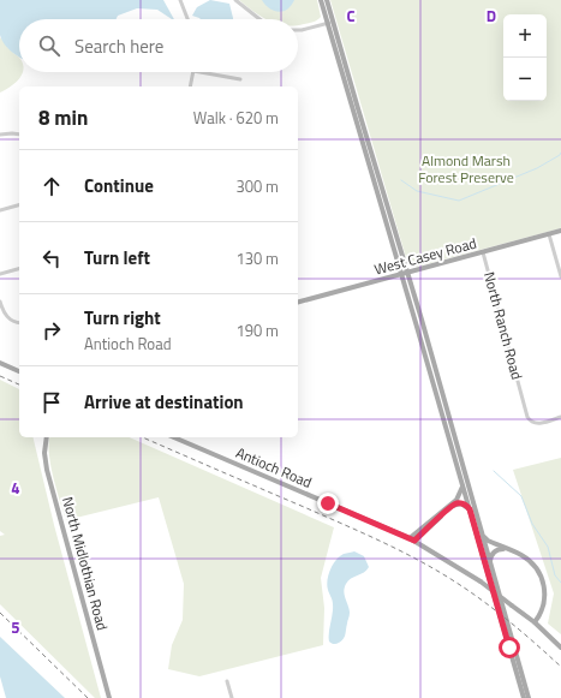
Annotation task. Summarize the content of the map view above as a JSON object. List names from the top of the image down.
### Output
{
  "streets": {
    "main road": ["West Casey Road", "Antioch Road", "North Midlothian Road"],
    "street": ["North Ranch Road"]
  },
  "crossings": [
    ["West Casey Road", "North Ranch Road"]
  ],
  "parks": ["Almond Marsh Forest Preserve"],
  "page": {
    "map_buttons": ["+", "−"],
    "search": "Search here",
    "heading": ["8 min", "Walk · 620 m"],
    "list": [
      ["Continue", "300 m"],
      ["Turn left", "130 m"],
      ["Turn right", "Antioch Road", "190 m"],
      "Arrive at destination"
    ]
  },
  "grid": {
    "columns": ["C", "D"],
    "rows": ["4", "5"]
  }
}
